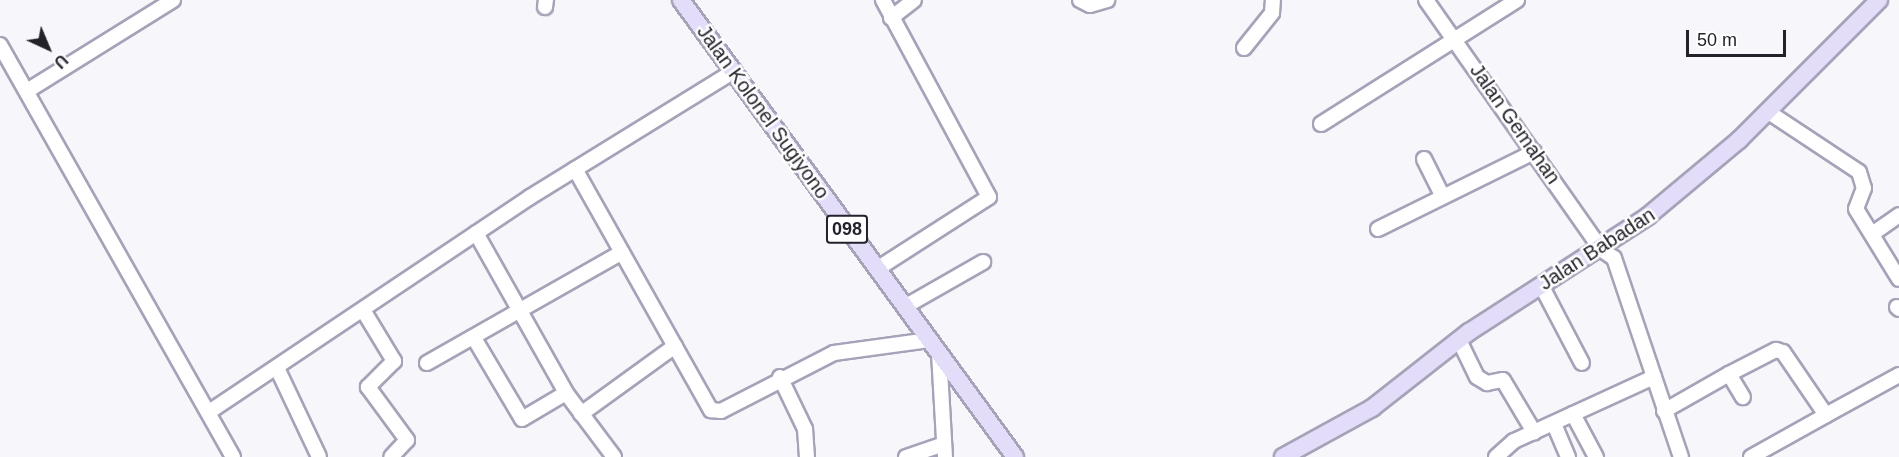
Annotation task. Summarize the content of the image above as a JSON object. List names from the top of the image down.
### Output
{
  "streets": {
    "main road": ["Jalan Kolonel Sugiyono", "098", "Jalan Babadan"],
    "street": ["Jalan Gemahan"]
  },
  "crossings": [
    ["Jalan Gemahan", "Jalan Babadan"]
  ],
  "scale_bar": "50 m",
  "north": "bottom right"
}
